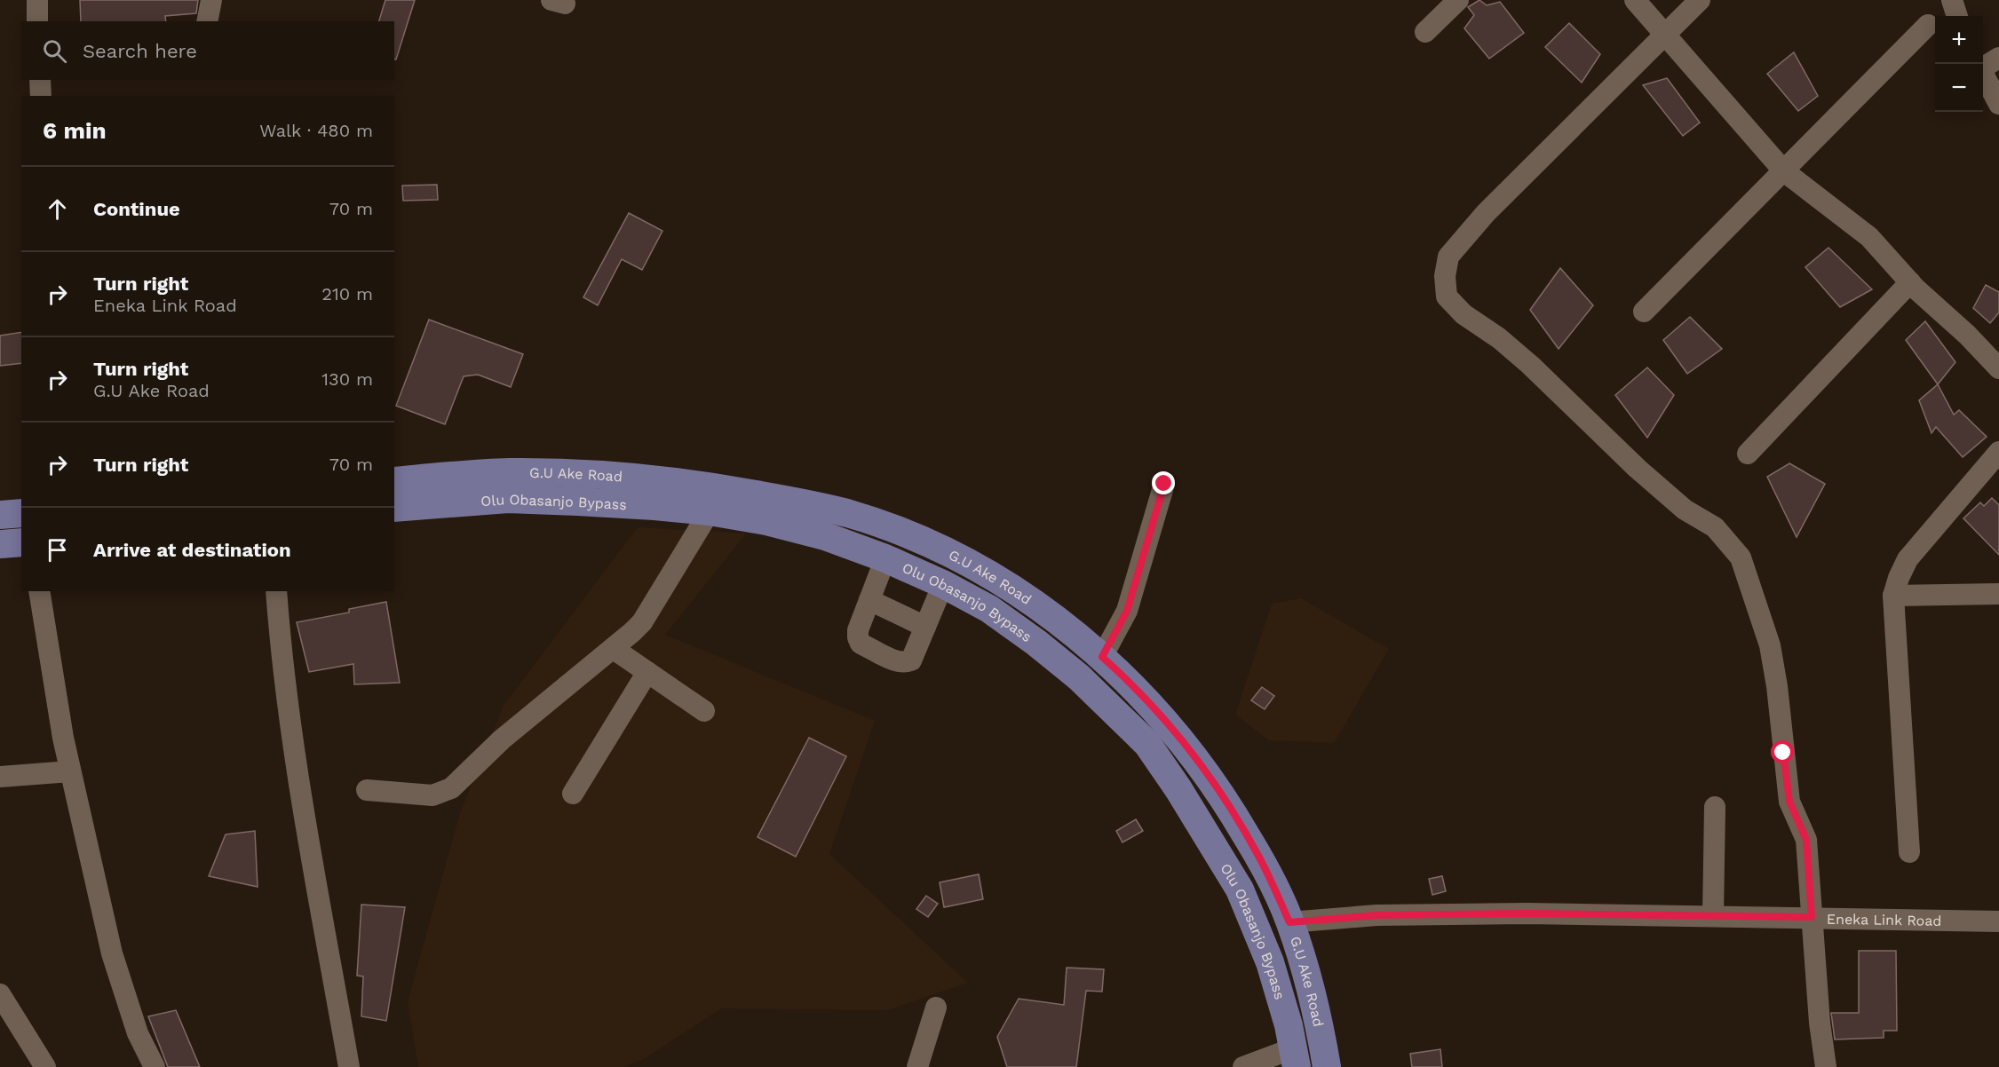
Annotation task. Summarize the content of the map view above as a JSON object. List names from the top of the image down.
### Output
{
  "streets": {
    "main road": ["G.U Ake Road", "Olu Obasanjo Bypass"],
    "street": ["Eneka Link Road"]
  },
  "crossings": [
    ["G.U Ake Road", "Eneka Link Road"]
  ],
  "page": {
    "map_buttons": ["+", "−"],
    "search": "Search here",
    "heading": ["6 min", "Walk · 480 m"],
    "list": [
      ["Continue", "70 m"],
      ["Turn right", "Eneka Link Road", "210 m"],
      ["Turn right", "G.U Ake Road", "130 m"],
      ["Turn right", "70 m"],
      "Arrive at destination"
    ]
  }
}
